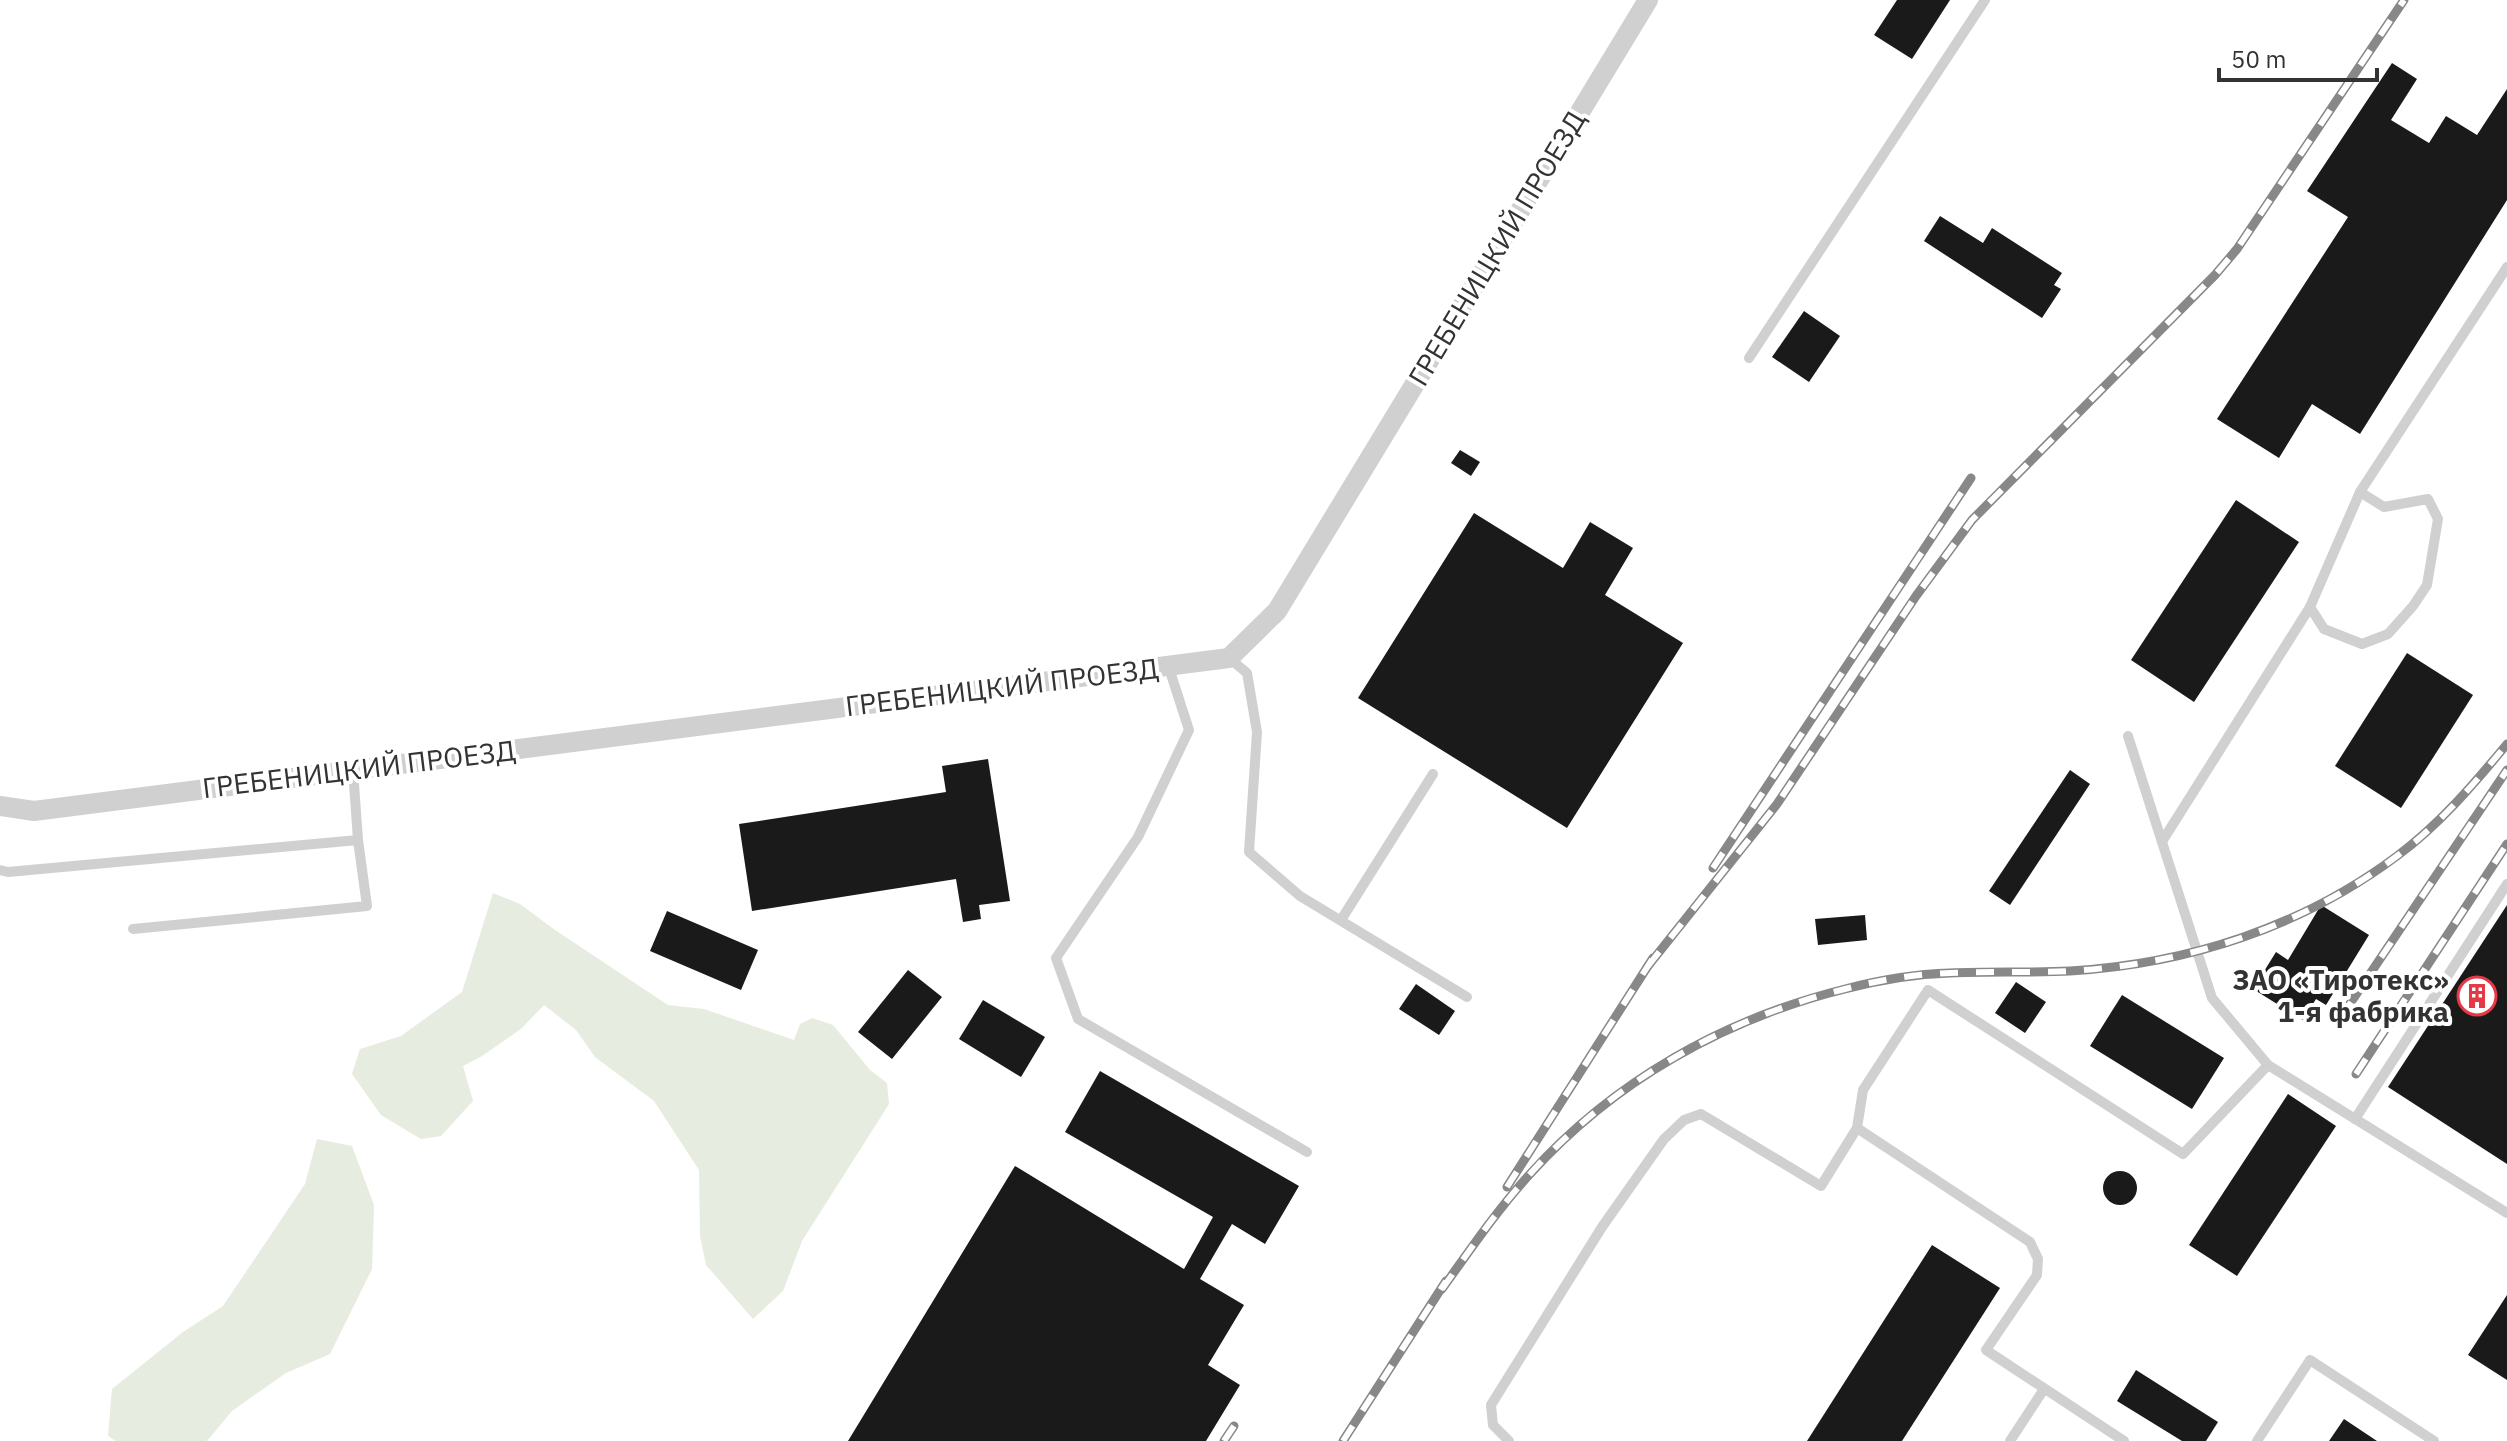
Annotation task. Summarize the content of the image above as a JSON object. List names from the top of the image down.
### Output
{
  "streets": {
    "street": ["ГРЕБЕНИЦКИЙ ПРОЕЗД"]
  },
  "places": {
    "building": ["ЗАО «Тиротекс» 1-я фабрика"]
  },
  "scale_bar": "50 m"
}
